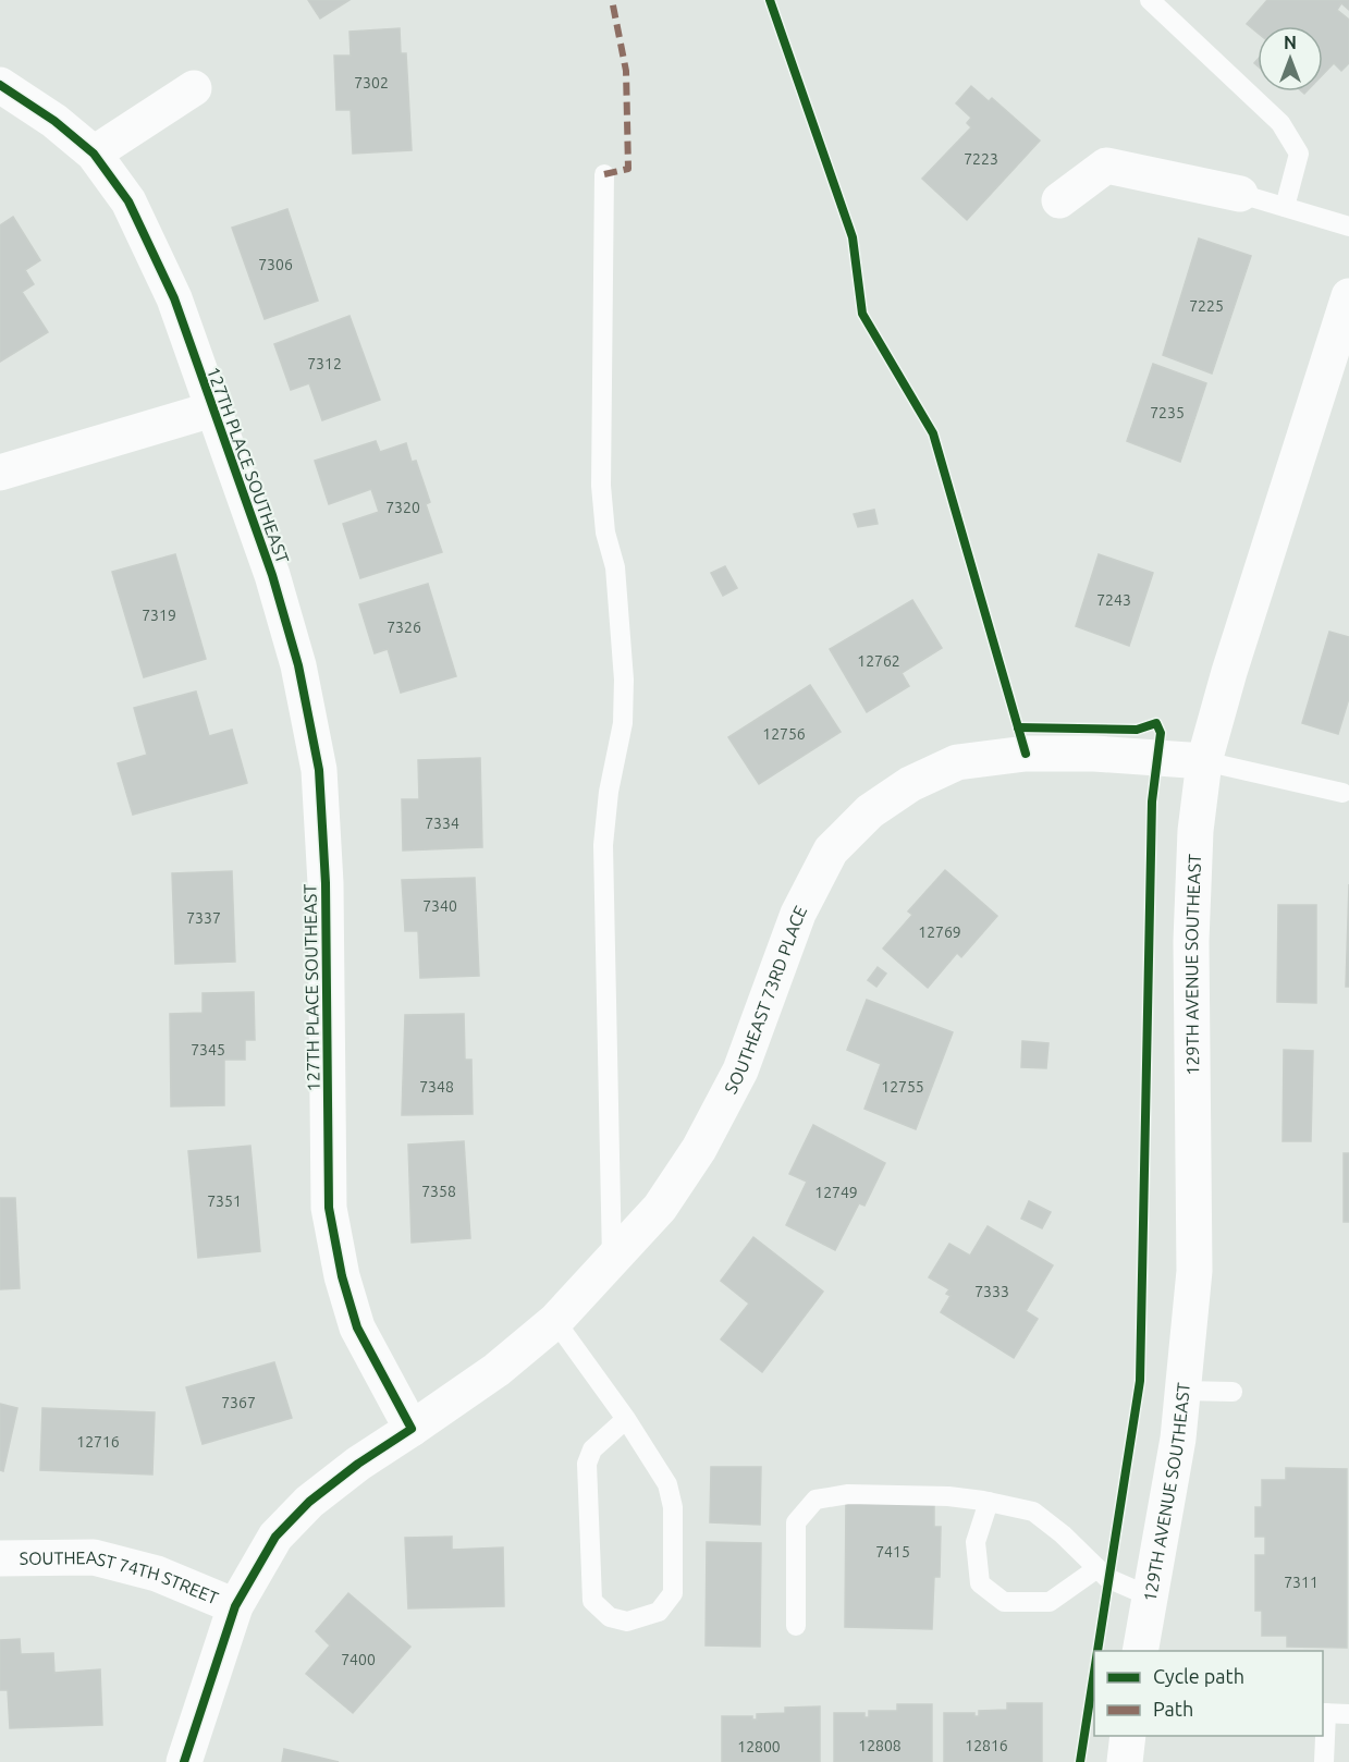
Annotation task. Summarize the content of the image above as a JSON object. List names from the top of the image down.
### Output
{
  "streets": {
    "street": [
      "127TH PLACE SOUTHEAST",
      "129TH AVENUE SOUTHEAST",
      "SOUTHEAST 73RD PLACE",
      "SOUTHEAST 74TH STREET"
    ]
  },
  "crossings": [
    ["127TH PLACE SOUTHEAST", "SOUTHEAST 73RD PLACE"],
    ["129TH AVENUE SOUTHEAST", "SOUTHEAST 73RD PLACE"]
  ],
  "house_numbers": [
    "7302",
    "7223",
    "7306",
    "7225",
    "7312",
    "7235",
    "7320",
    "7243",
    "7319",
    "7326",
    "12762",
    "12756",
    "7334",
    "7340",
    "7337",
    "12769",
    "7345",
    "7348",
    "12755",
    "7358",
    "12749",
    "7351",
    "7333",
    "7367",
    "12716",
    "7415",
    "7311",
    "7400",
    "12808",
    "12816",
    "12800"
  ],
  "legend": ["Cycle path", "Path"],
  "north": "top"
}
